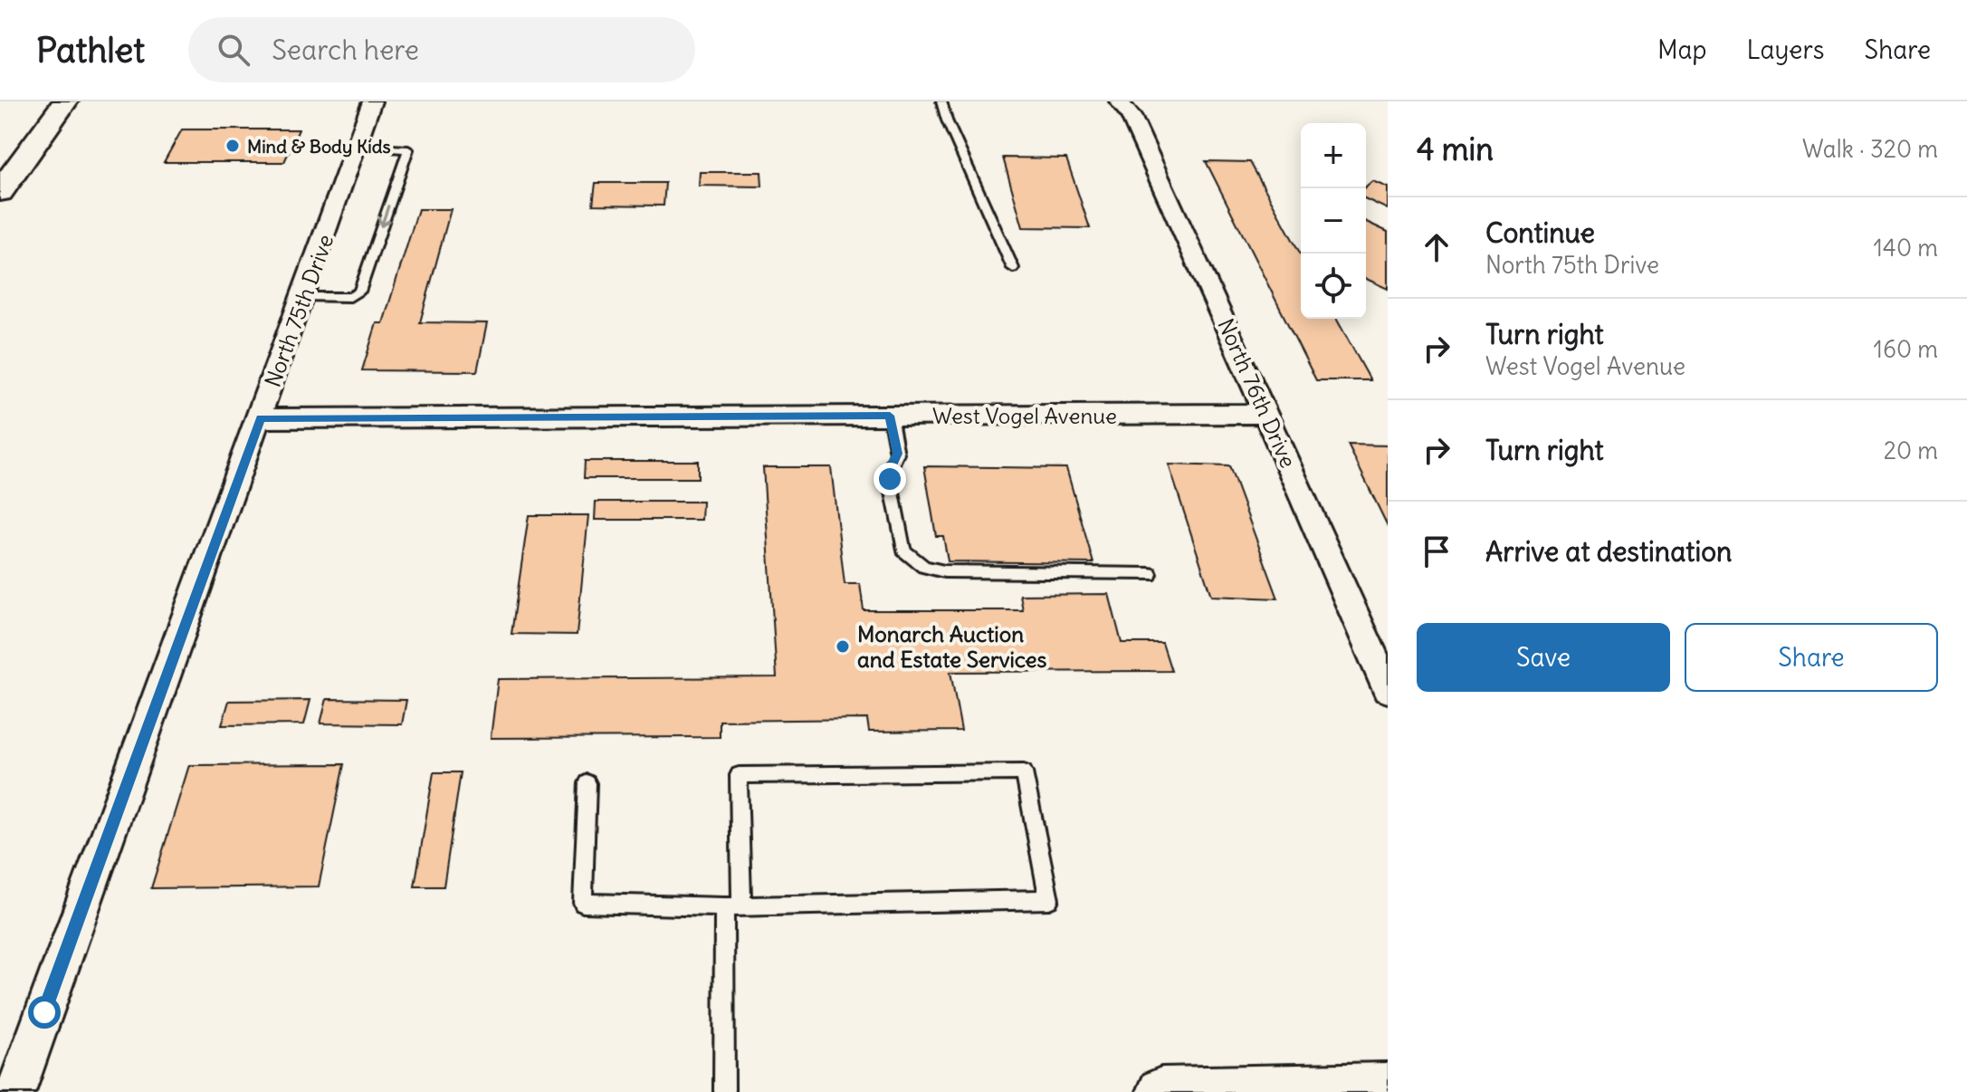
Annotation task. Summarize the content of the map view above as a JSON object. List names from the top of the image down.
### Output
{
  "streets": {
    "street": ["North 75th Drive", "North 76th Drive", "West Vogel Avenue"]
  },
  "crossings": [
    ["North 75th Drive", "West Vogel Avenue"],
    ["North 76th Drive", "West Vogel Avenue"]
  ],
  "places": ["Mind & Body Kids", "Monarch Auction and Estate Services"],
  "page": {
    "header": "Pathlet",
    "search": "Search here",
    "nav": ["Map", "Layers", "Share"],
    "heading": ["4 min", "Walk · 320 m"],
    "map_buttons": ["+", "−"],
    "list": [
      ["Continue", "North 75th Drive", "140 m"],
      ["Turn right", "West Vogel Avenue", "160 m"],
      ["Turn right", "20 m"],
      "Arrive at destination"
    ],
    "buttons": ["Save", "Share"]
  }
}
